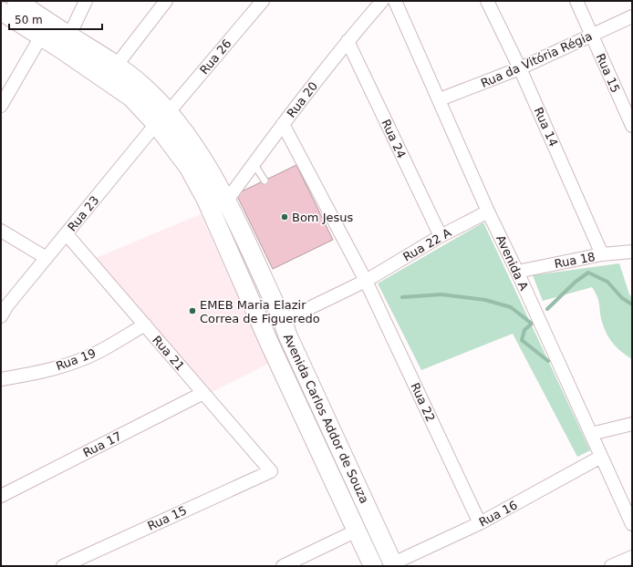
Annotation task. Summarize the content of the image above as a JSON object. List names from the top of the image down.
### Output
{
  "streets": {
    "street": [
      "Rua 26",
      "Rua da Vitória Régia",
      "Rua 15",
      "Rua 20",
      "Rua 14",
      "Rua 24",
      "Rua 23",
      "Rua 22 A",
      "Rua 18",
      "Avenida A",
      "Rua 21",
      "Rua 19",
      "Rua 22",
      "Avenida Carlos Addor de Souza",
      "Rua 17",
      "Rua 16"
    ]
  },
  "crossings": [
    ["Rua 26", "Rua 23"],
    ["Rua 26", "Avenida Carlos Addor de Souza"],
    ["Rua da Vitória Régia", "Rua 15"],
    ["Rua da Vitória Régia", "Rua 14"],
    ["Rua da Vitória Régia", "Avenida A"],
    ["Rua 15", "Rua 21"],
    ["Rua 20", "Rua 24"],
    ["Rua 20", "Rua 22"],
    ["Rua 20", "Avenida Carlos Addor de Souza"],
    ["Rua 14", "Rua 18"],
    ["Rua 24", "Rua 22 A"],
    ["Rua 23", "Rua 21"],
    ["Rua 23", "Avenida Carlos Addor de Souza"],
    ["Rua 22 A", "Avenida A"],
    ["Rua 22 A", "Rua 22"],
    ["Rua 18", "Avenida A"],
    ["Avenida A", "Rua 16"],
    ["Rua 21", "Rua 19"],
    ["Rua 21", "Rua 17"],
    ["Rua 22", "Rua 16"],
    ["Avenida Carlos Addor de Souza", "Rua 16"]
  ],
  "places": ["Bom Jesus", "EMEB Maria Elazir Correa de Figueredo"],
  "scale_bar": "50 m"
}
